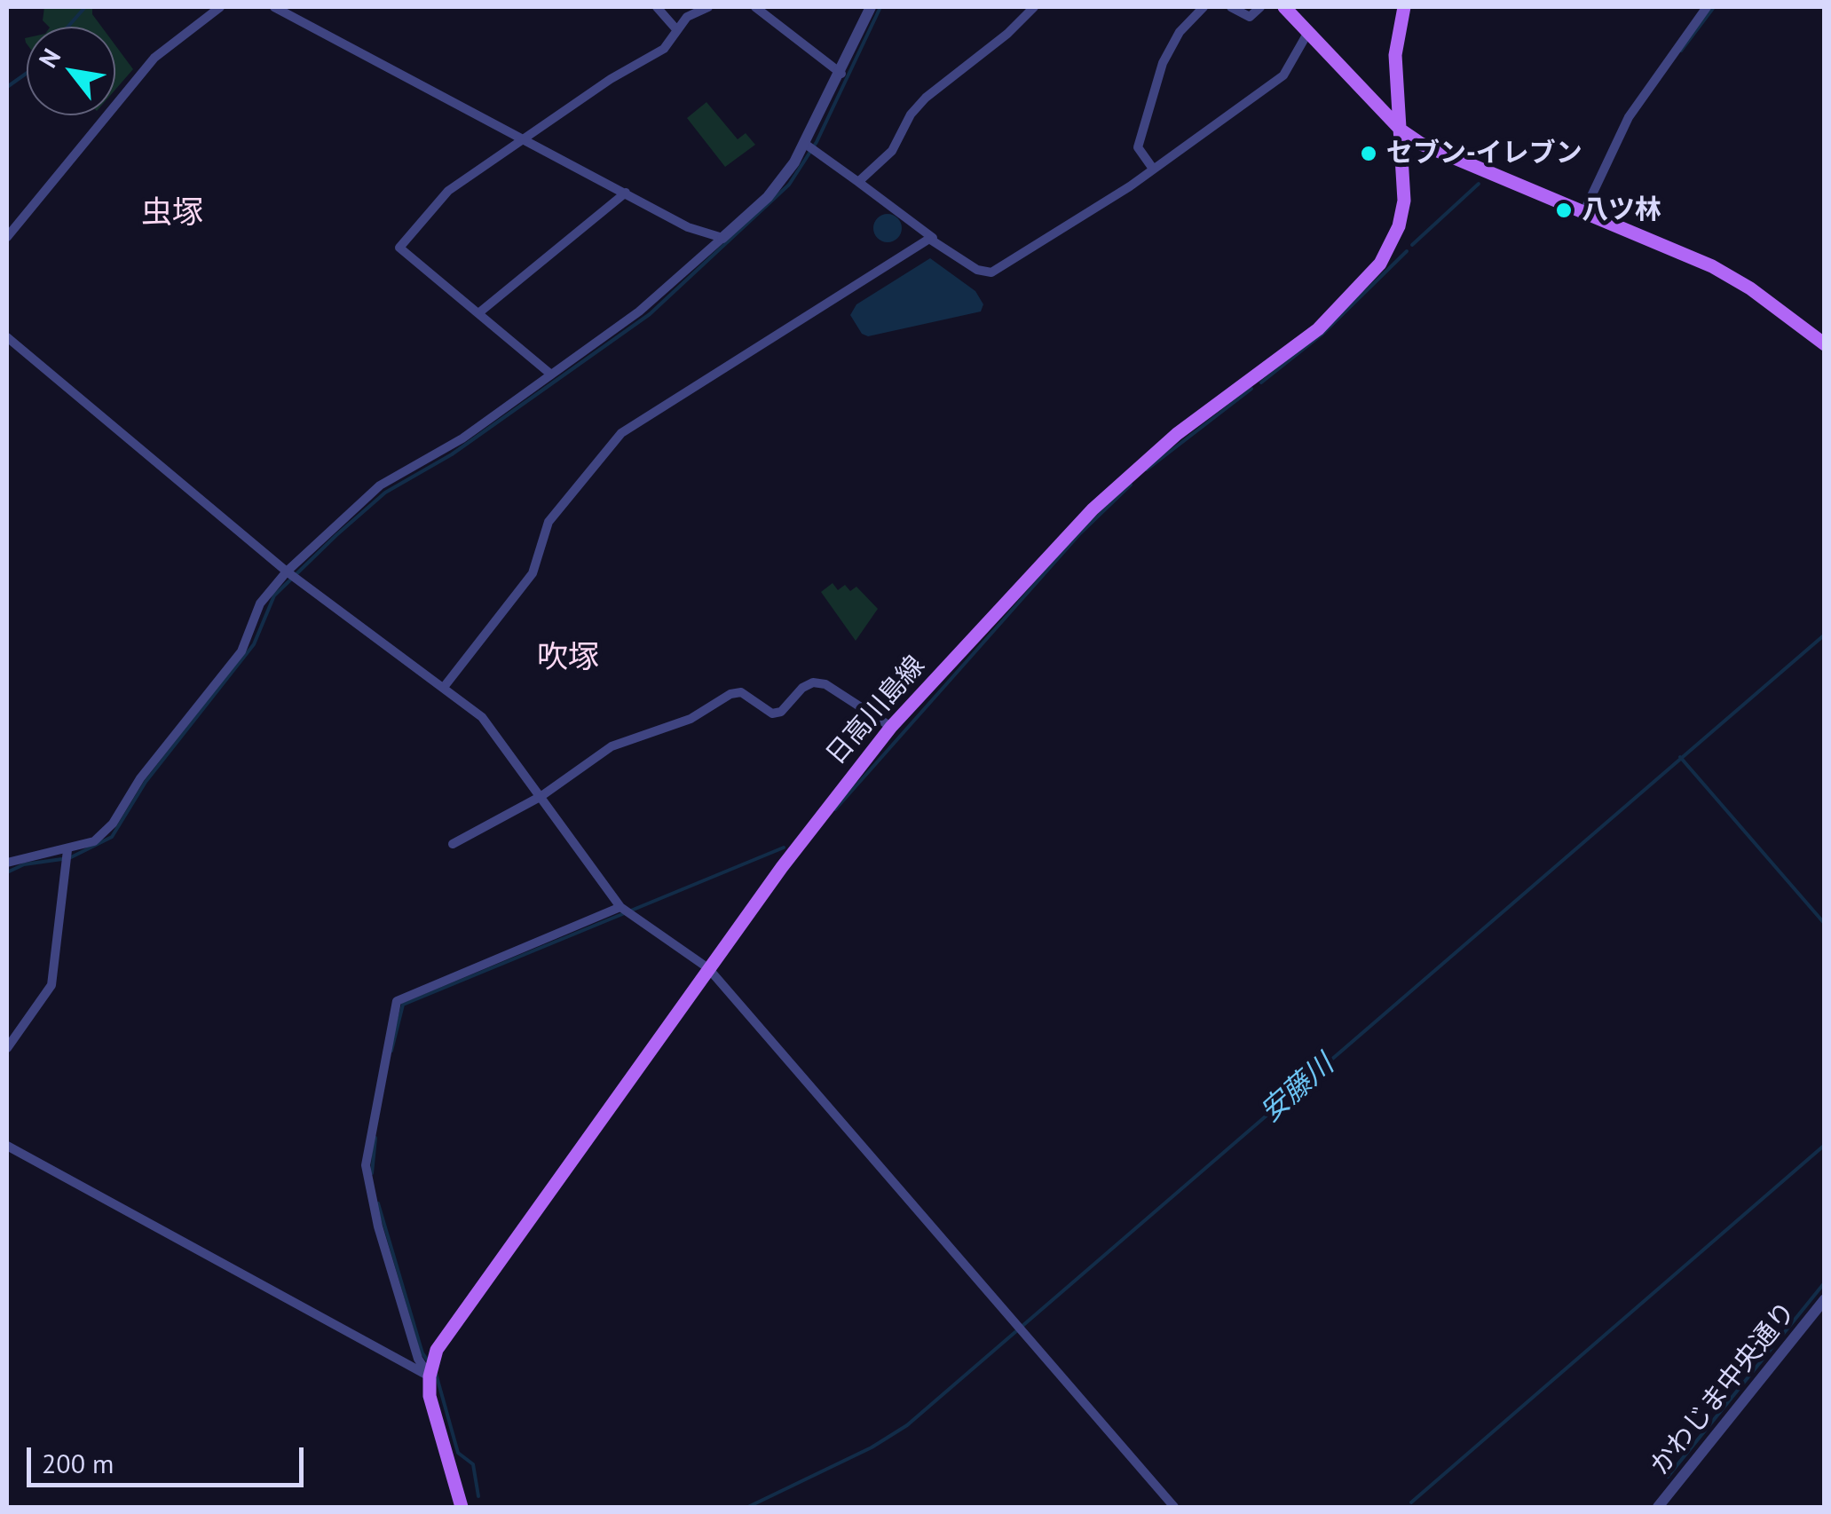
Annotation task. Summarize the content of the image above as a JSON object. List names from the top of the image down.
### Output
{
  "streets": {
    "main road": ["日高川島線"],
    "street": ["かわじま中央通り"]
  },
  "districts": ["虫塚", "吹塚"],
  "water": ["安藤川"],
  "places": ["セブン-イレブン", "八ツ林"],
  "scale_bar": "200 m",
  "north": "top left"
}
